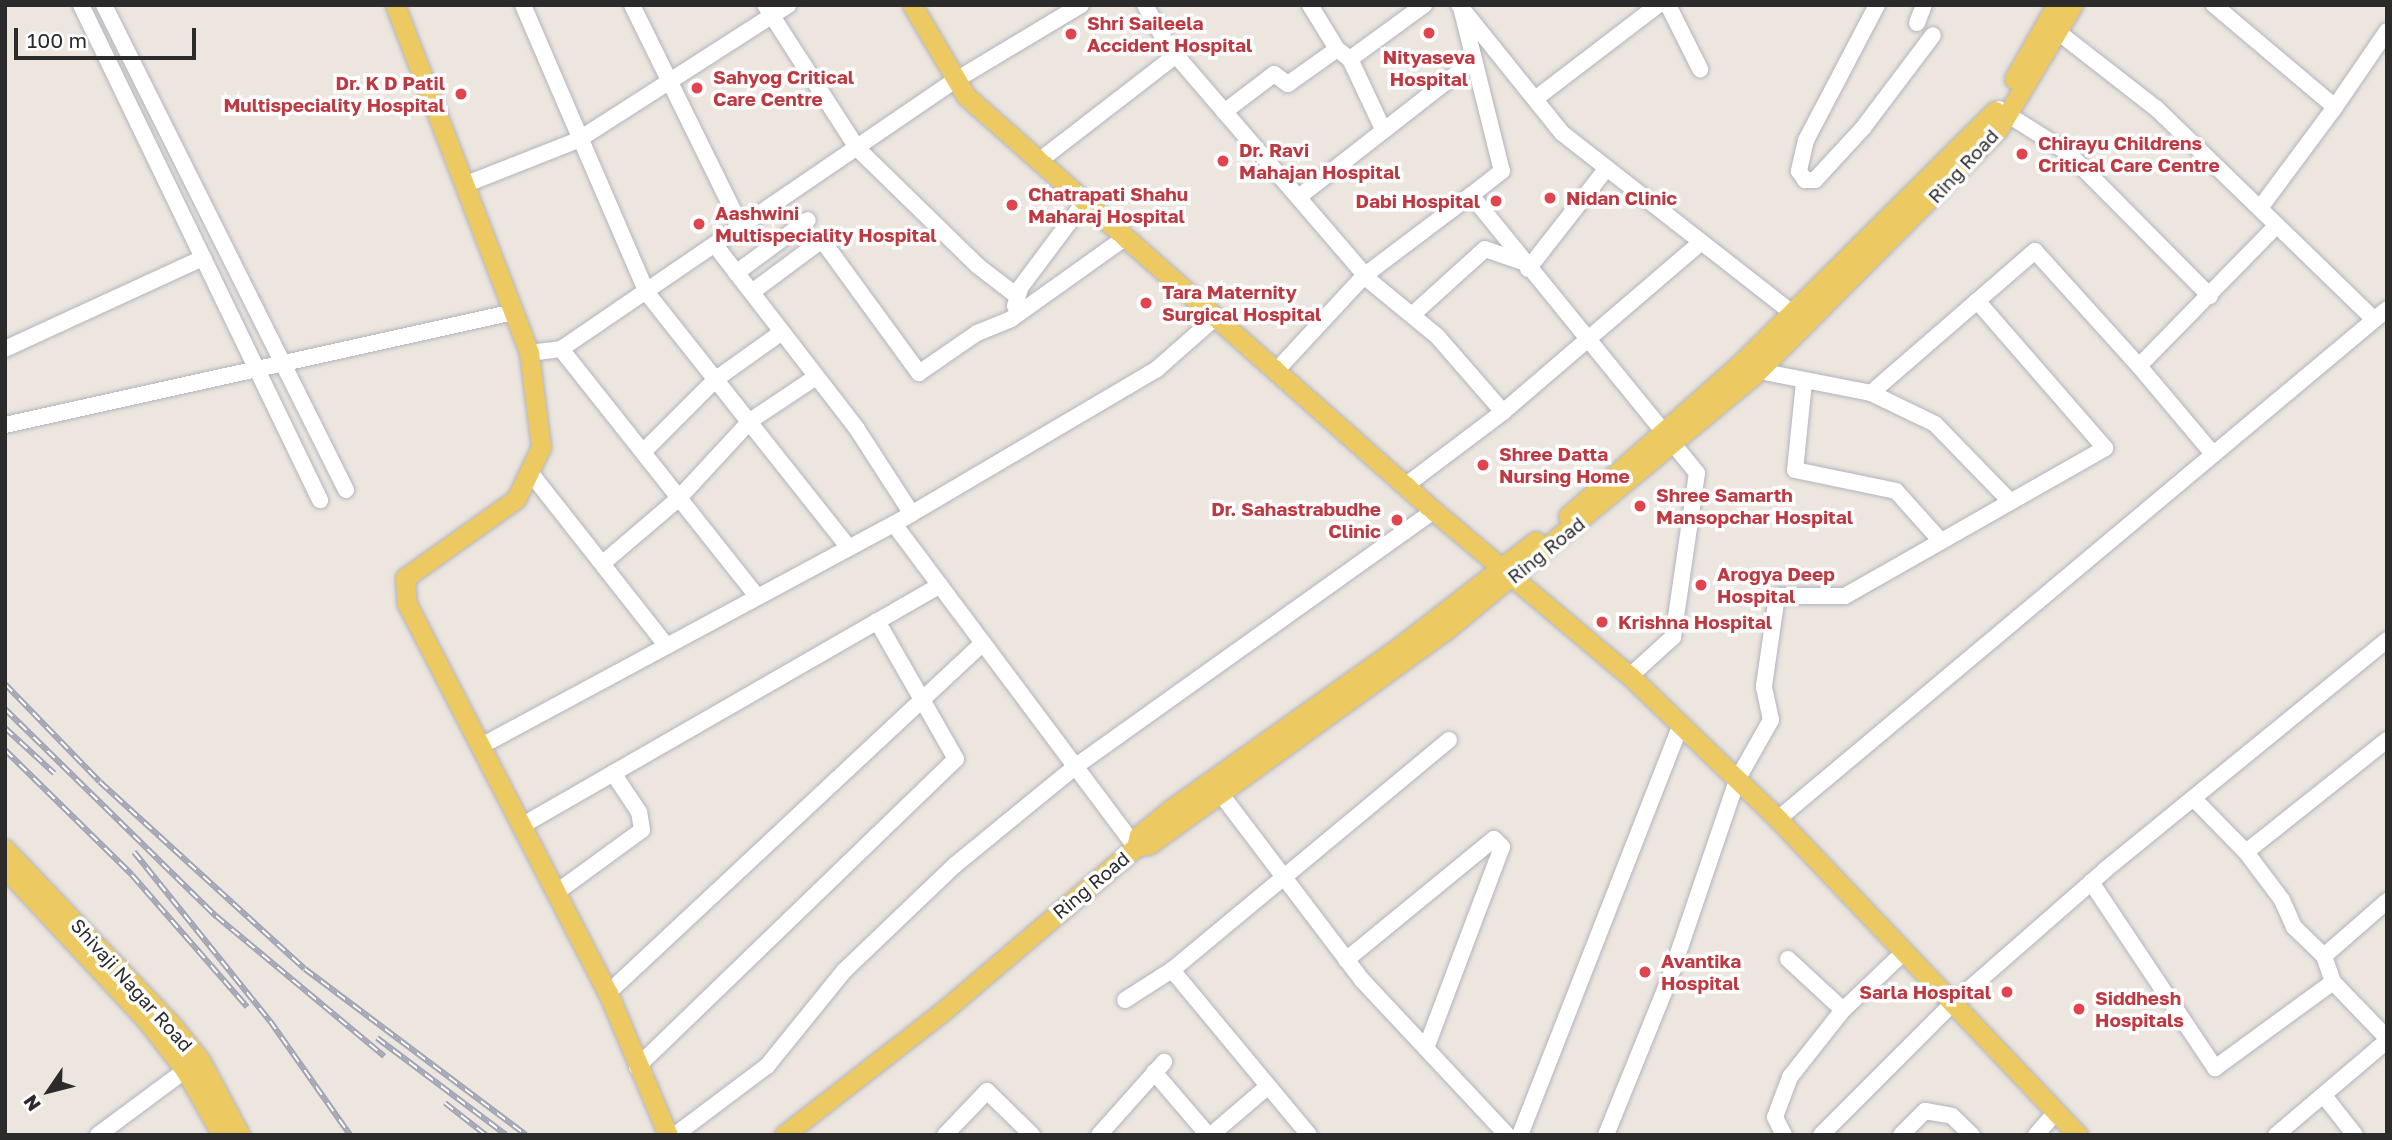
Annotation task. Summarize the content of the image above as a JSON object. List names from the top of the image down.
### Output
{
  "streets": {
    "main road": ["Ring Road", "Shivaji Nagar Road"]
  },
  "places": [
    "Nityaseva Hospital",
    "Shri Saileela Accident Hospital",
    "Sahyog Critical Care Centre",
    "Dr. K D Patil Multispeciality Hospital",
    "Chirayu Childrens Critical Care Centre",
    "Dr. Ravi Mahajan Hospital",
    "Nidan Clinic",
    "Dabi Hospital",
    "Chatrapati Shahu Maharaj Hospital",
    "Aashwini Multispeciality Hospital",
    "Tara Maternity Surgical Hospital",
    "Shree Datta Nursing Home",
    "Shree Samarth Mansopchar Hospital",
    "Dr. Sahastrabudhe Clinic",
    "Arogya Deep Hospital",
    "Krishna Hospital",
    "Avantika Hospital",
    "Sarla Hospital",
    "Siddhesh Hospitals"
  ],
  "scale_bar": "100 m",
  "north": "bottom left"
}
